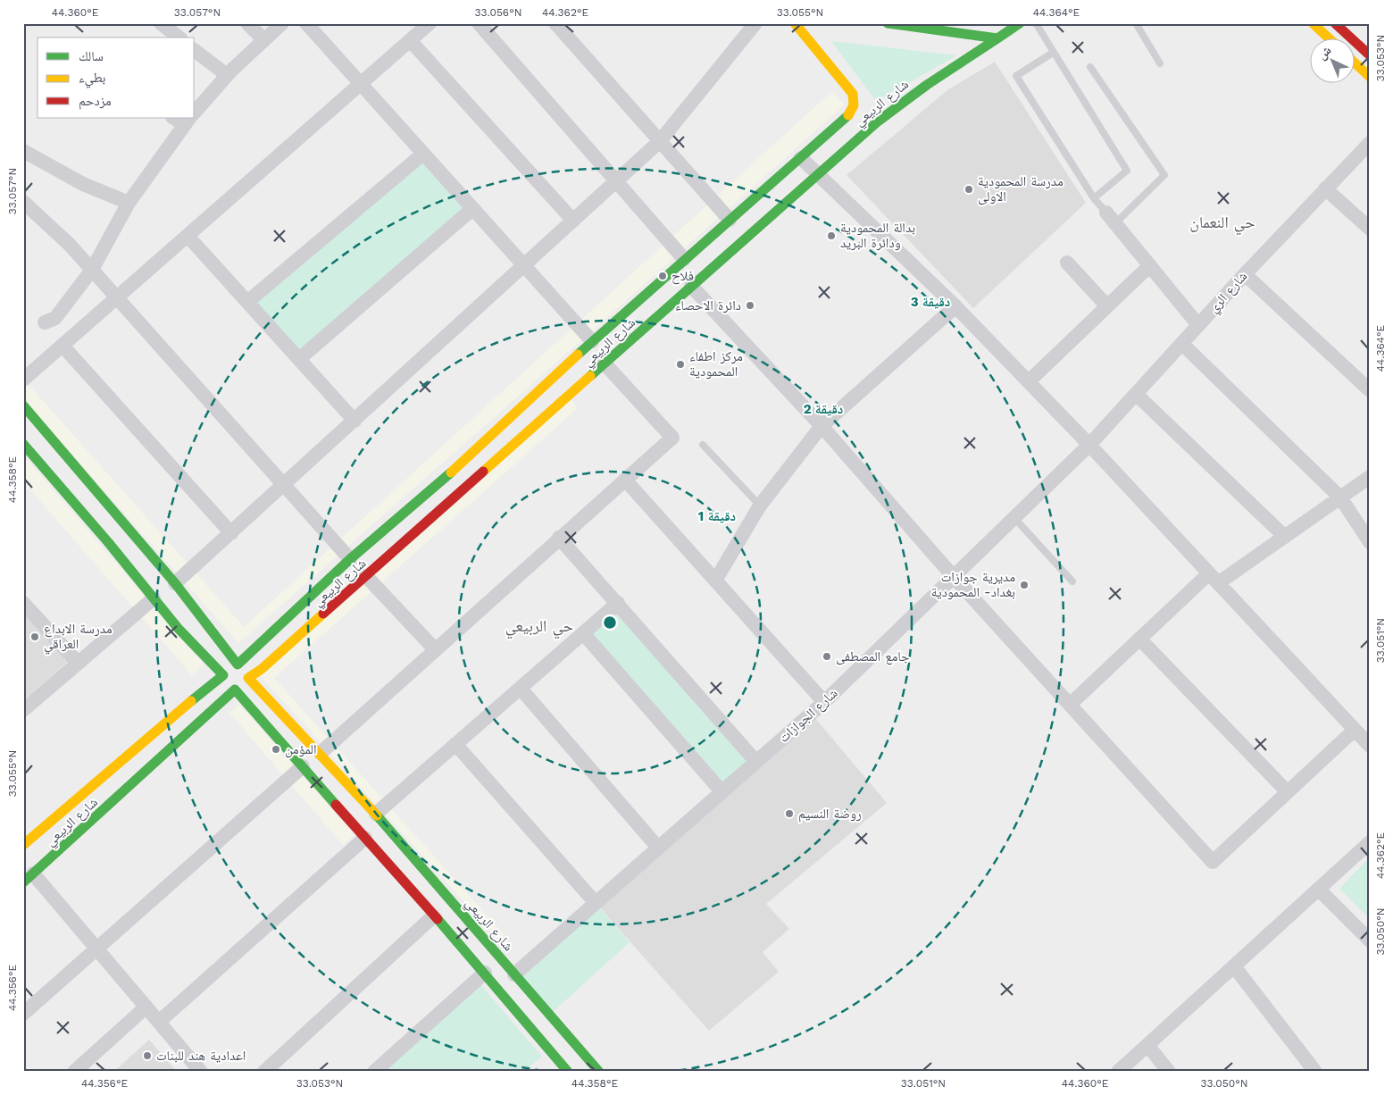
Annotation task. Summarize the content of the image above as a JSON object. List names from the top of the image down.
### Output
{
  "streets": {
    "street": ["شارع الربيعي", "شارع الري", "شارع الجوازات"]
  },
  "crossings": [
    ["شارع الربيعي", "شارع الجوازات"],
    ["شارع الري", "شارع الجوازات"]
  ],
  "districts": ["حي النعمان", "حي الربيعي"],
  "places": [
    "مدرسة المحمودية الاولى",
    "بدالة المحمودية ودائرة البريد",
    "فلاح",
    "دائرة الاحصاء",
    "مركز اطفاء المحمودية",
    "مديرية جوازات بغداد- المحمودية",
    "مدرسة الابداع العراقي",
    "جامع المصطفى",
    "المؤمن",
    "روضة النسيم",
    "اعدادية هند للبنات"
  ],
  "legend": ["سالك", "بطيء", "مزدحم"],
  "north": "top left",
  "coordinates": [
    "44.360°E",
    "33.057°N",
    "33.056°N",
    "44.362°E",
    "33.055°N",
    "44.364°E",
    "33.053°N",
    "44.358°E",
    "33.051°N",
    "33.050°N",
    "44.356°E"
  ],
  "rings": ["3 دقيقة", "2 دقيقة", "1 دقيقة"]
}
